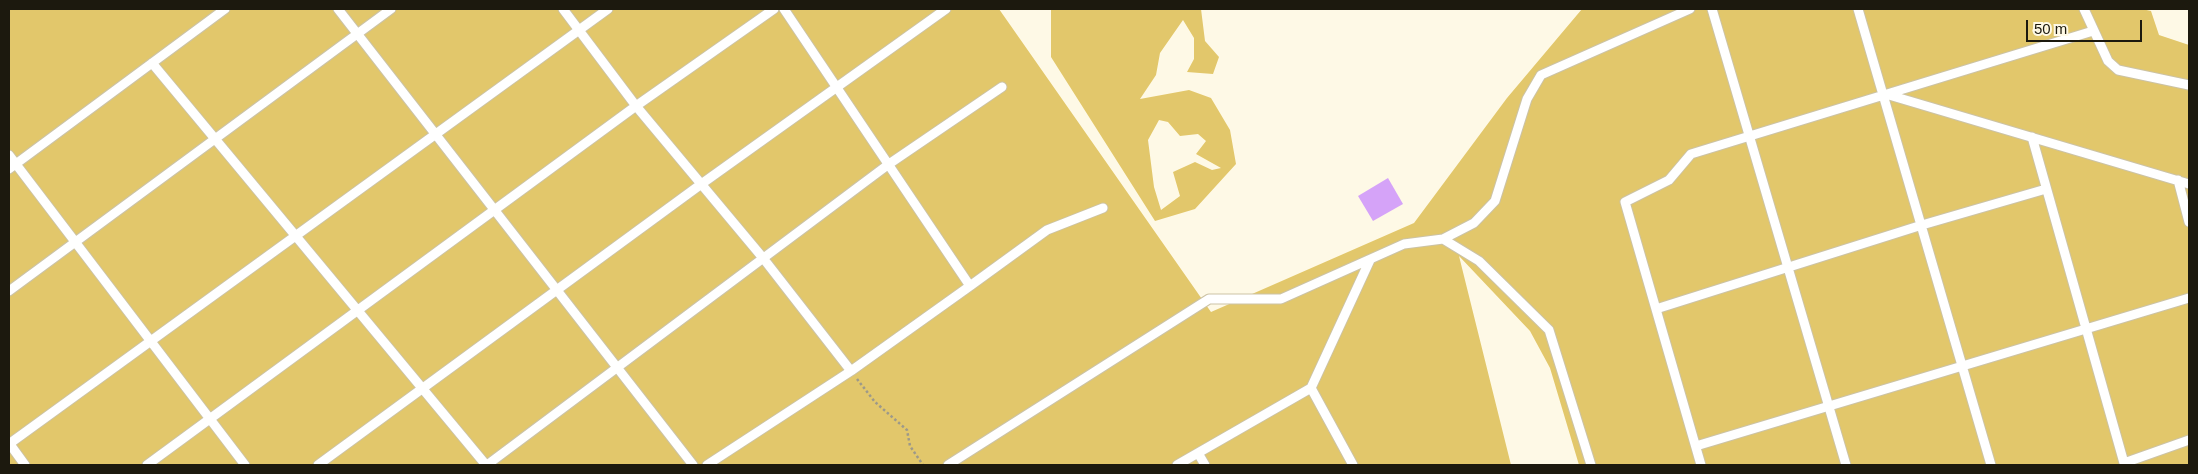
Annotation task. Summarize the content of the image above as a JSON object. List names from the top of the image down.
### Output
{
  "scale_bar": "50 m"
}
